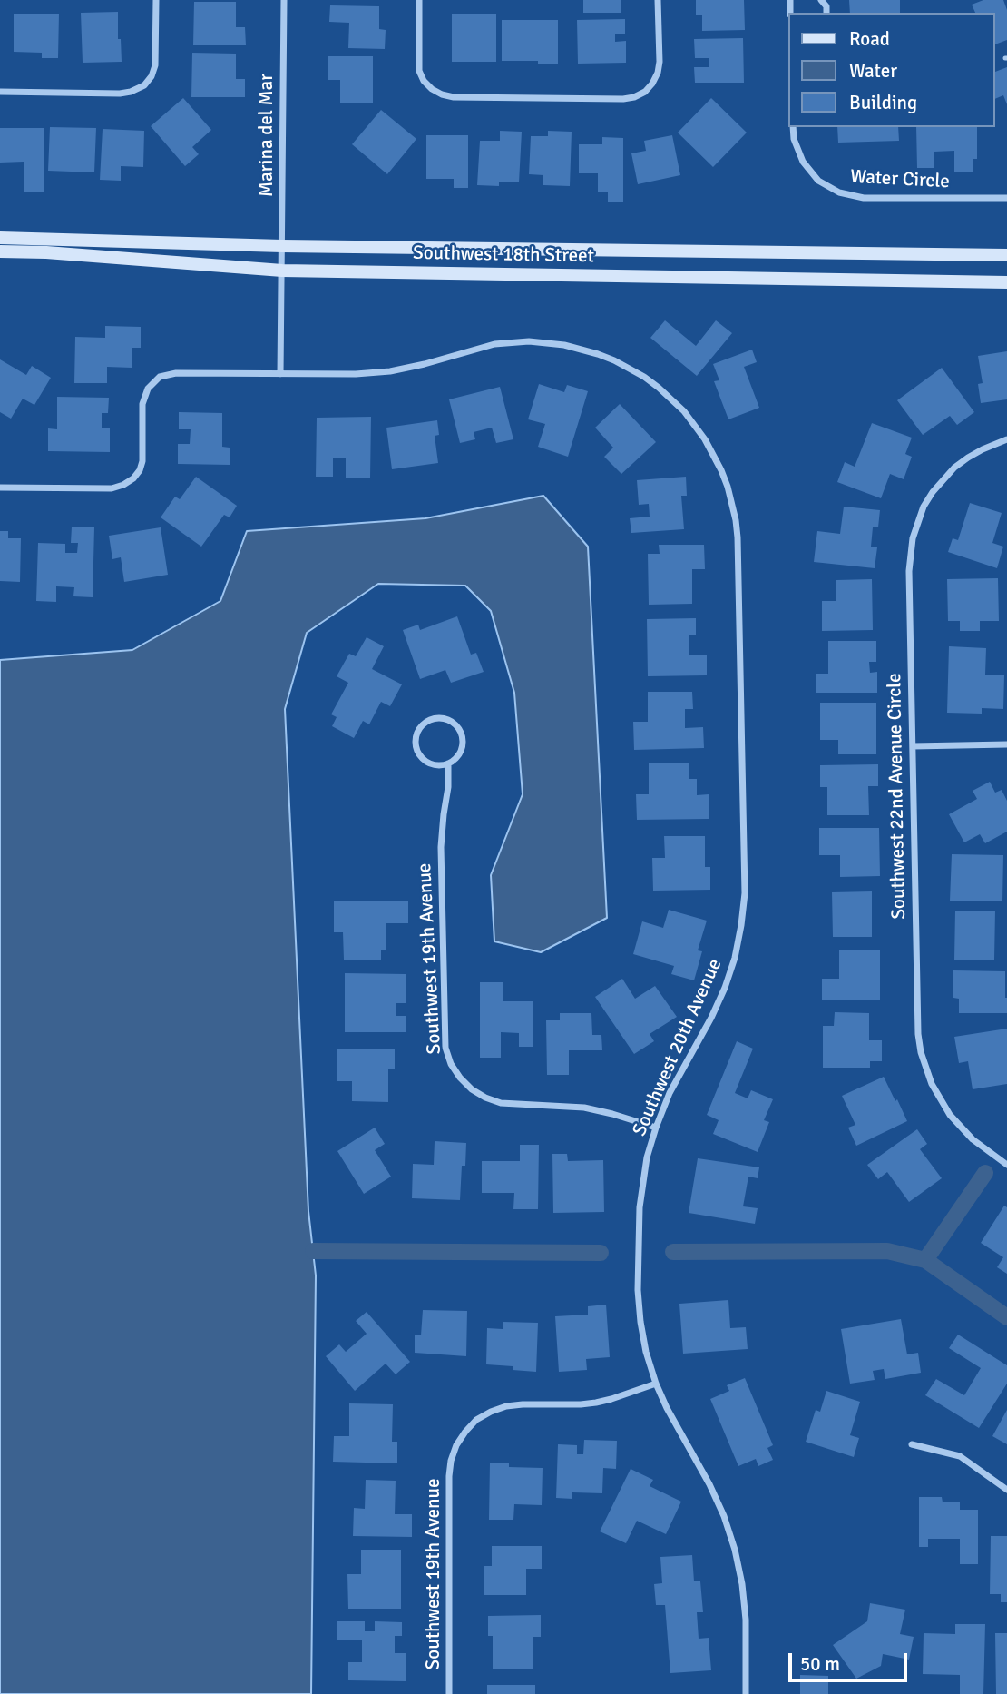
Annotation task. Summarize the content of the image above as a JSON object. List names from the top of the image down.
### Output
{
  "streets": {
    "main road": ["Southwest 18th Street"],
    "street": [
      "Marina del Mar",
      "Water Circle",
      "Southwest 22nd Avenue Circle",
      "Southwest 19th Avenue",
      "Southwest 20th Avenue"
    ]
  },
  "crossings": [
    ["Marina del Mar", "Southwest 18th Street"],
    ["Marina del Mar", "Southwest 20th Avenue"],
    ["Southwest 19th Avenue", "Southwest 20th Avenue"]
  ],
  "legend": ["Road", "Water", "Building"],
  "scale_bar": "50 m"
}
